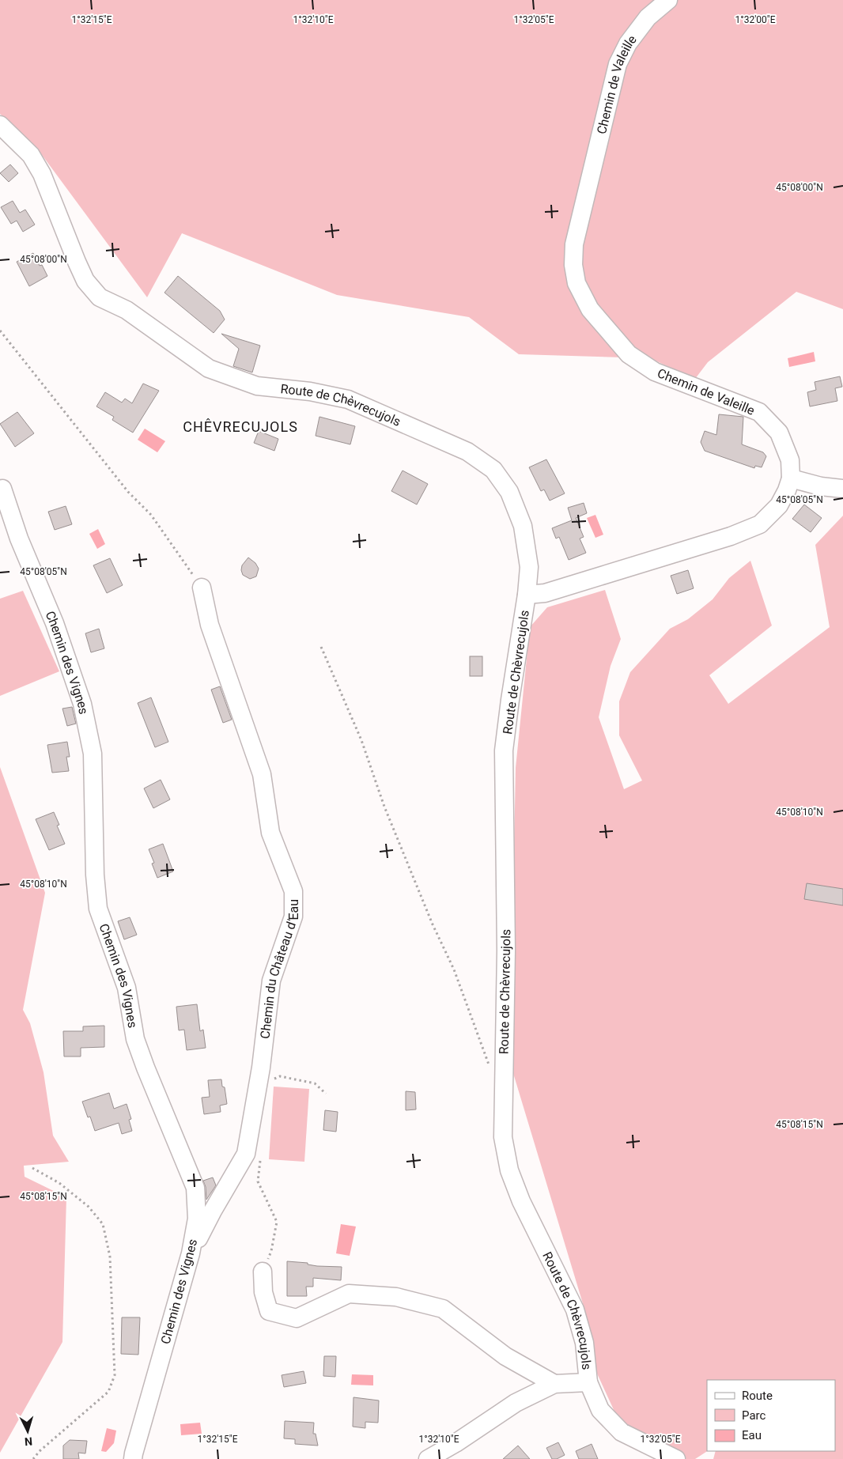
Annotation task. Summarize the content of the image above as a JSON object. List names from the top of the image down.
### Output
{
  "streets": {
    "street": [
      "Chemin de Valeille",
      "Route de Chèvrecujols",
      "Chemin des Vignes",
      "Chemin du Château d'Eau"
    ]
  },
  "crossings": [
    ["Chemin de Valeille", "Route de Chèvrecujols"],
    ["Chemin des Vignes", "Chemin du Château d'Eau"]
  ],
  "districts": ["CHÊVRECUJOLS"],
  "legend": ["Route", "Parc", "Eau"],
  "north": "bottom",
  "coordinates": [
    "1°32'00\"E",
    "1°32'15\"E",
    "1°32'10\"E",
    "1°32'05\"E",
    "45°08'00\"N",
    "45°08'05\"N",
    "45°08'10\"N",
    "45°08'15\"N"
  ]
}
